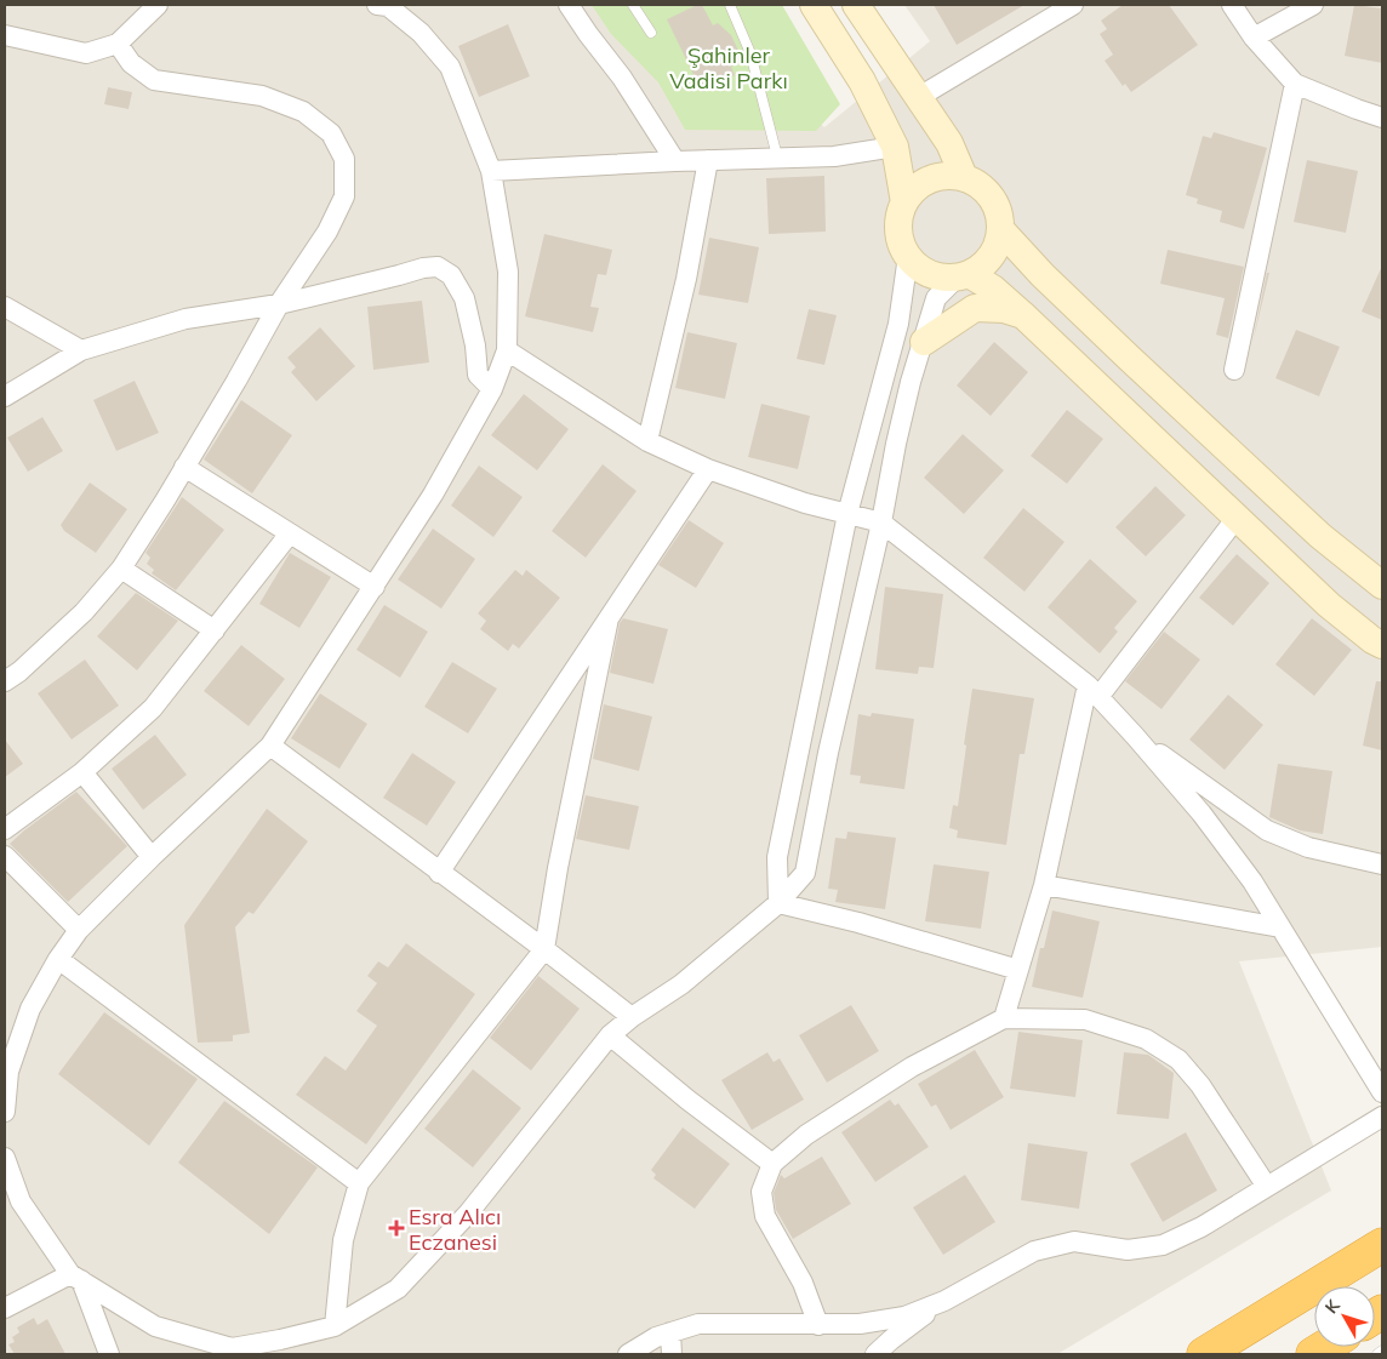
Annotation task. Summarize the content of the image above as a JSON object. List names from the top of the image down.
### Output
{
  "parks": ["Şahinler Vadisi Parkı"],
  "places": {
    "health": ["Esra Alıcı Eczanesi"]
  },
  "north": "top left"
}
